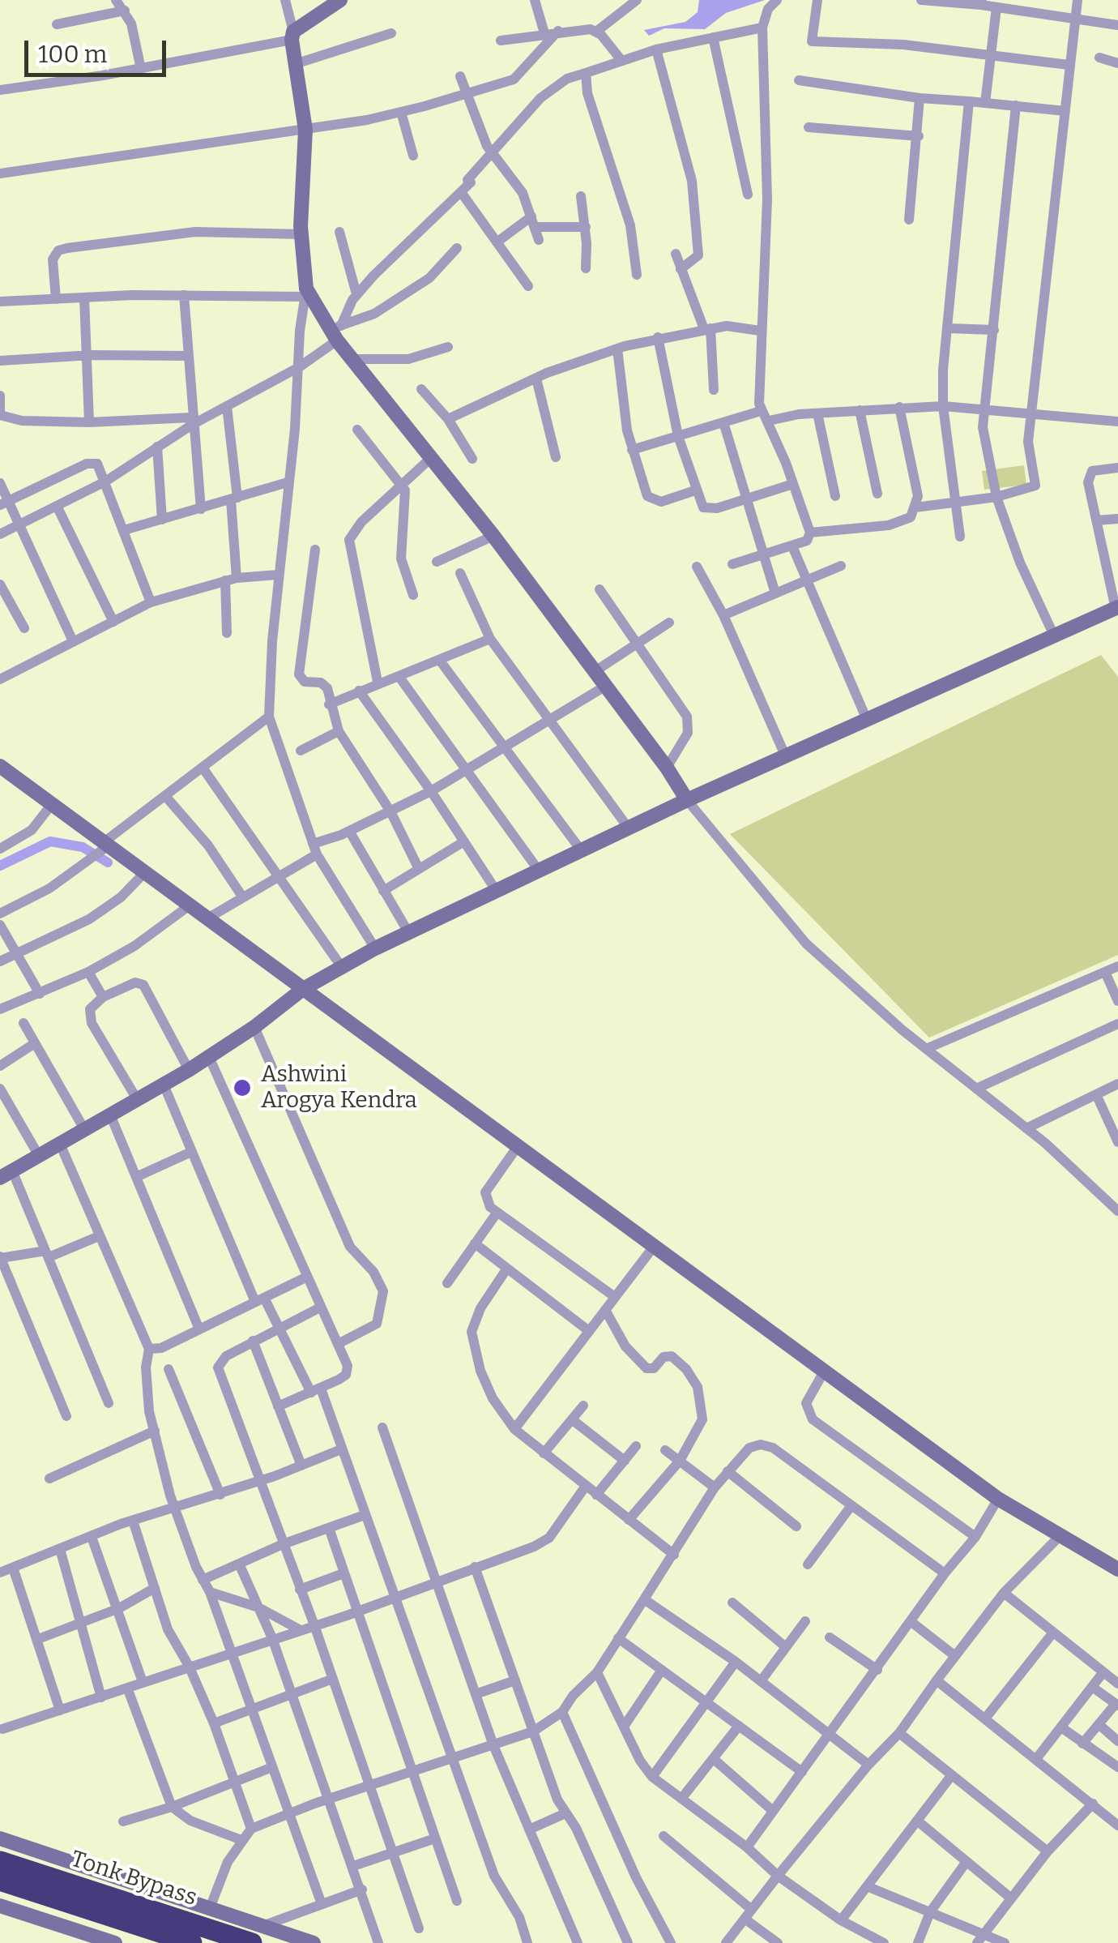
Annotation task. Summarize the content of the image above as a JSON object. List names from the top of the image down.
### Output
{
  "streets": {
    "highway": ["Tonk Bypass"]
  },
  "places": ["Ashwini Arogya Kendra"],
  "scale_bar": "100 m"
}
